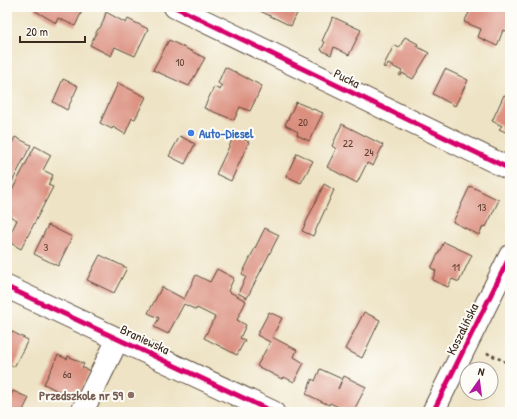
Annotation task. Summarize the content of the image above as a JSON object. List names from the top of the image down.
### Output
{
  "streets": {
    "street": ["Pucka", "Koszalińska", "Braniewska"]
  },
  "places": ["Auto-Diesel", "Przedszkole nr 59"],
  "house_numbers": [
    "10",
    "20",
    "22",
    "24",
    "13",
    "3",
    "11",
    "6a"
  ],
  "scale_bar": "20 m",
  "north": "top"
}
